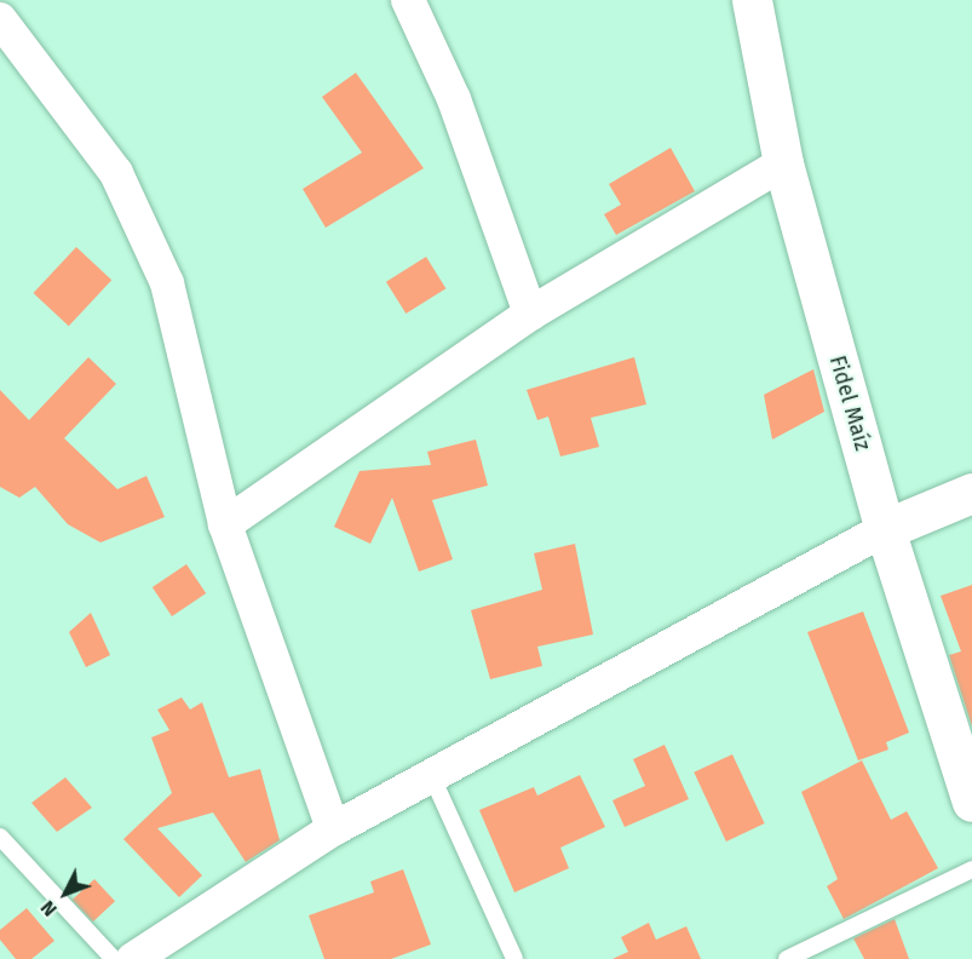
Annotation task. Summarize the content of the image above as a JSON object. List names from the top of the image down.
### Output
{
  "streets": {
    "street": ["Fidel Maíz"]
  },
  "north": "bottom left"
}
